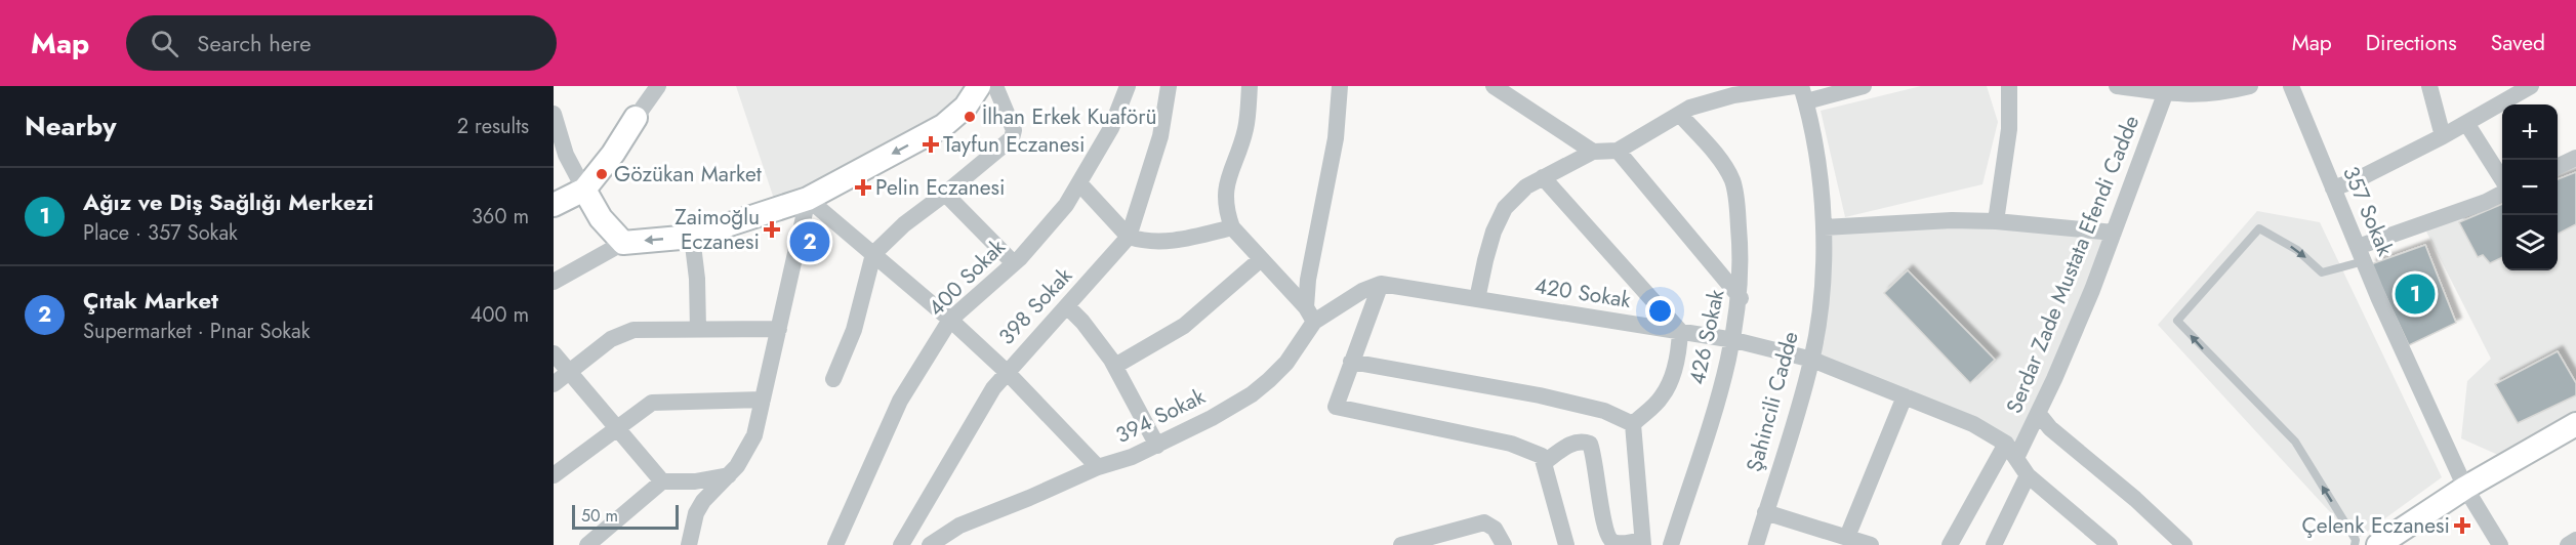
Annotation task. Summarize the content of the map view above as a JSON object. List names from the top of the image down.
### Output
{
  "streets": {
    "street": [
      "357 Sokak",
      "Serdar Zade Mustata Efendi Cadde",
      "400 Sokak",
      "420 Sokak",
      "398 Sokak",
      "426 Sokak",
      "Şahincili Cadde",
      "394 Sokak"
    ]
  },
  "crossings": [
    ["420 Sokak", "426 Sokak"],
    ["420 Sokak", "Şahincili Cadde"],
    ["420 Sokak", "394 Sokak"]
  ],
  "places": {
    "other": ["İlhan Erkek Kuaförü", "Gözükan Market"],
    "health": [
      "Tayfun Eczanesi",
      "Pelin Eczanesi",
      "Zaimoğlu Eczanesi",
      "Çelenk Eczanesi"
    ]
  },
  "scale_bar": "50 m",
  "page": {
    "header": "Map",
    "search": "Search here",
    "nav": ["Map", "Directions", "Saved"],
    "heading": ["Nearby", "2 results"],
    "map_buttons": ["+", "−"],
    "list": [
      {
        "mark": "1",
        "name": "Ağız ve Diş Sağlığı Merkezi",
        "note": "Place · 357 Sokak",
        "value": "360 m"
      },
      {
        "mark": "2",
        "name": "Çıtak Market",
        "note": "Supermarket · Pınar Sokak",
        "value": "400 m"
      }
    ],
    "pins": ["2", "1"],
    "scale": "50 m"
  }
}
